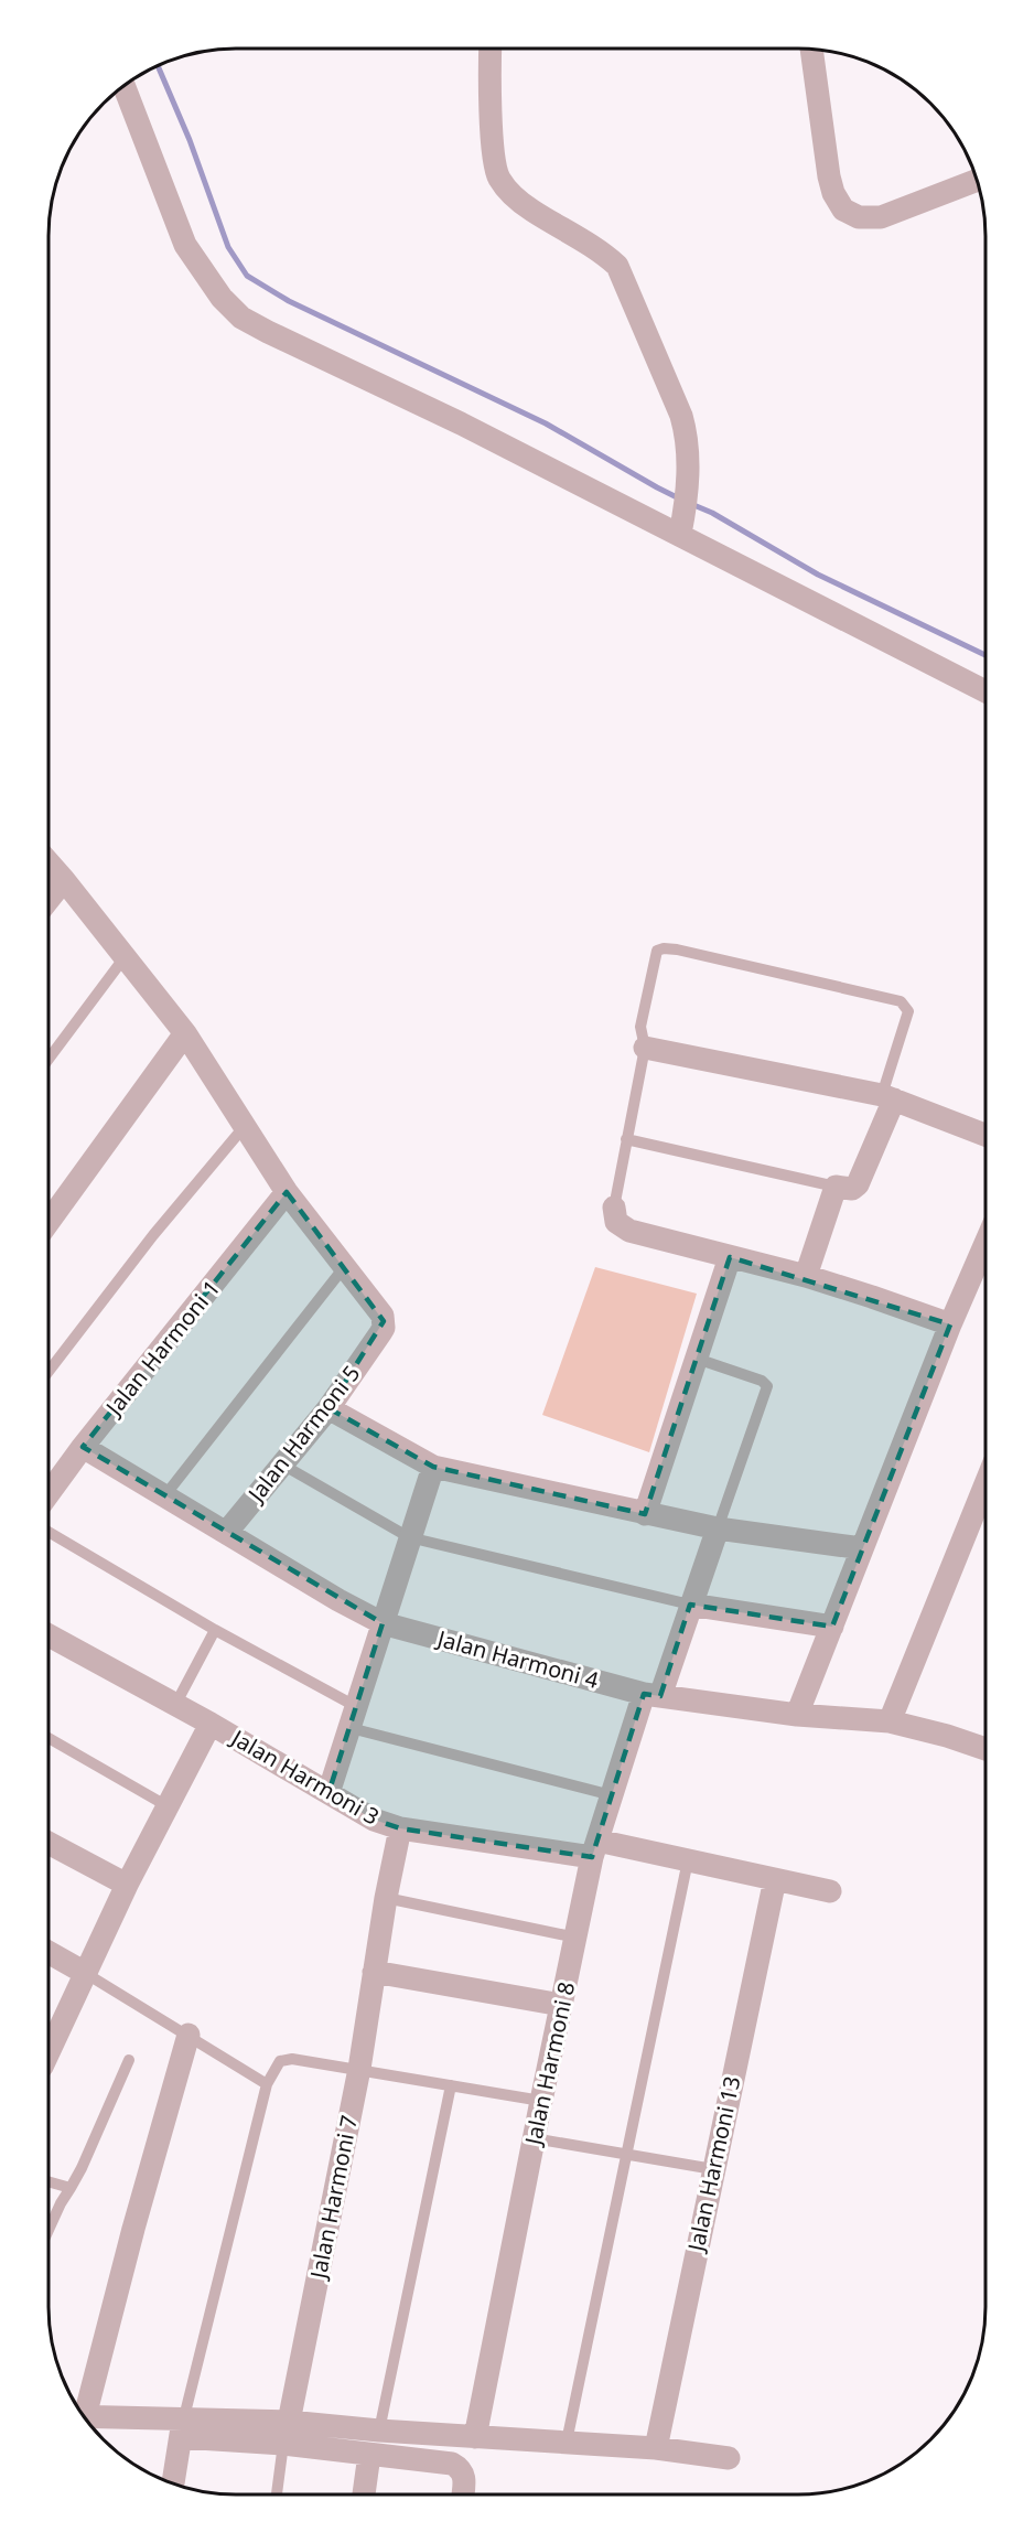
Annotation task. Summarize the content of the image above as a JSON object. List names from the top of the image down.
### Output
{
  "streets": {
    "street": [
      "Jalan Harmoni 1",
      "Jalan Harmoni 5",
      "Jalan Harmoni 4",
      "Jalan Harmoni 3",
      "Jalan Harmoni 8",
      "Jalan Harmoni 13",
      "Jalan Harmoni 7"
    ]
  },
  "crossings": [
    ["Jalan Harmoni 1", "Jalan Harmoni 4"],
    ["Jalan Harmoni 5", "Jalan Harmoni 4"],
    ["Jalan Harmoni 4", "Jalan Harmoni 8"],
    ["Jalan Harmoni 3", "Jalan Harmoni 8"],
    ["Jalan Harmoni 3", "Jalan Harmoni 13"],
    ["Jalan Harmoni 3", "Jalan Harmoni 7"]
  ]
}
